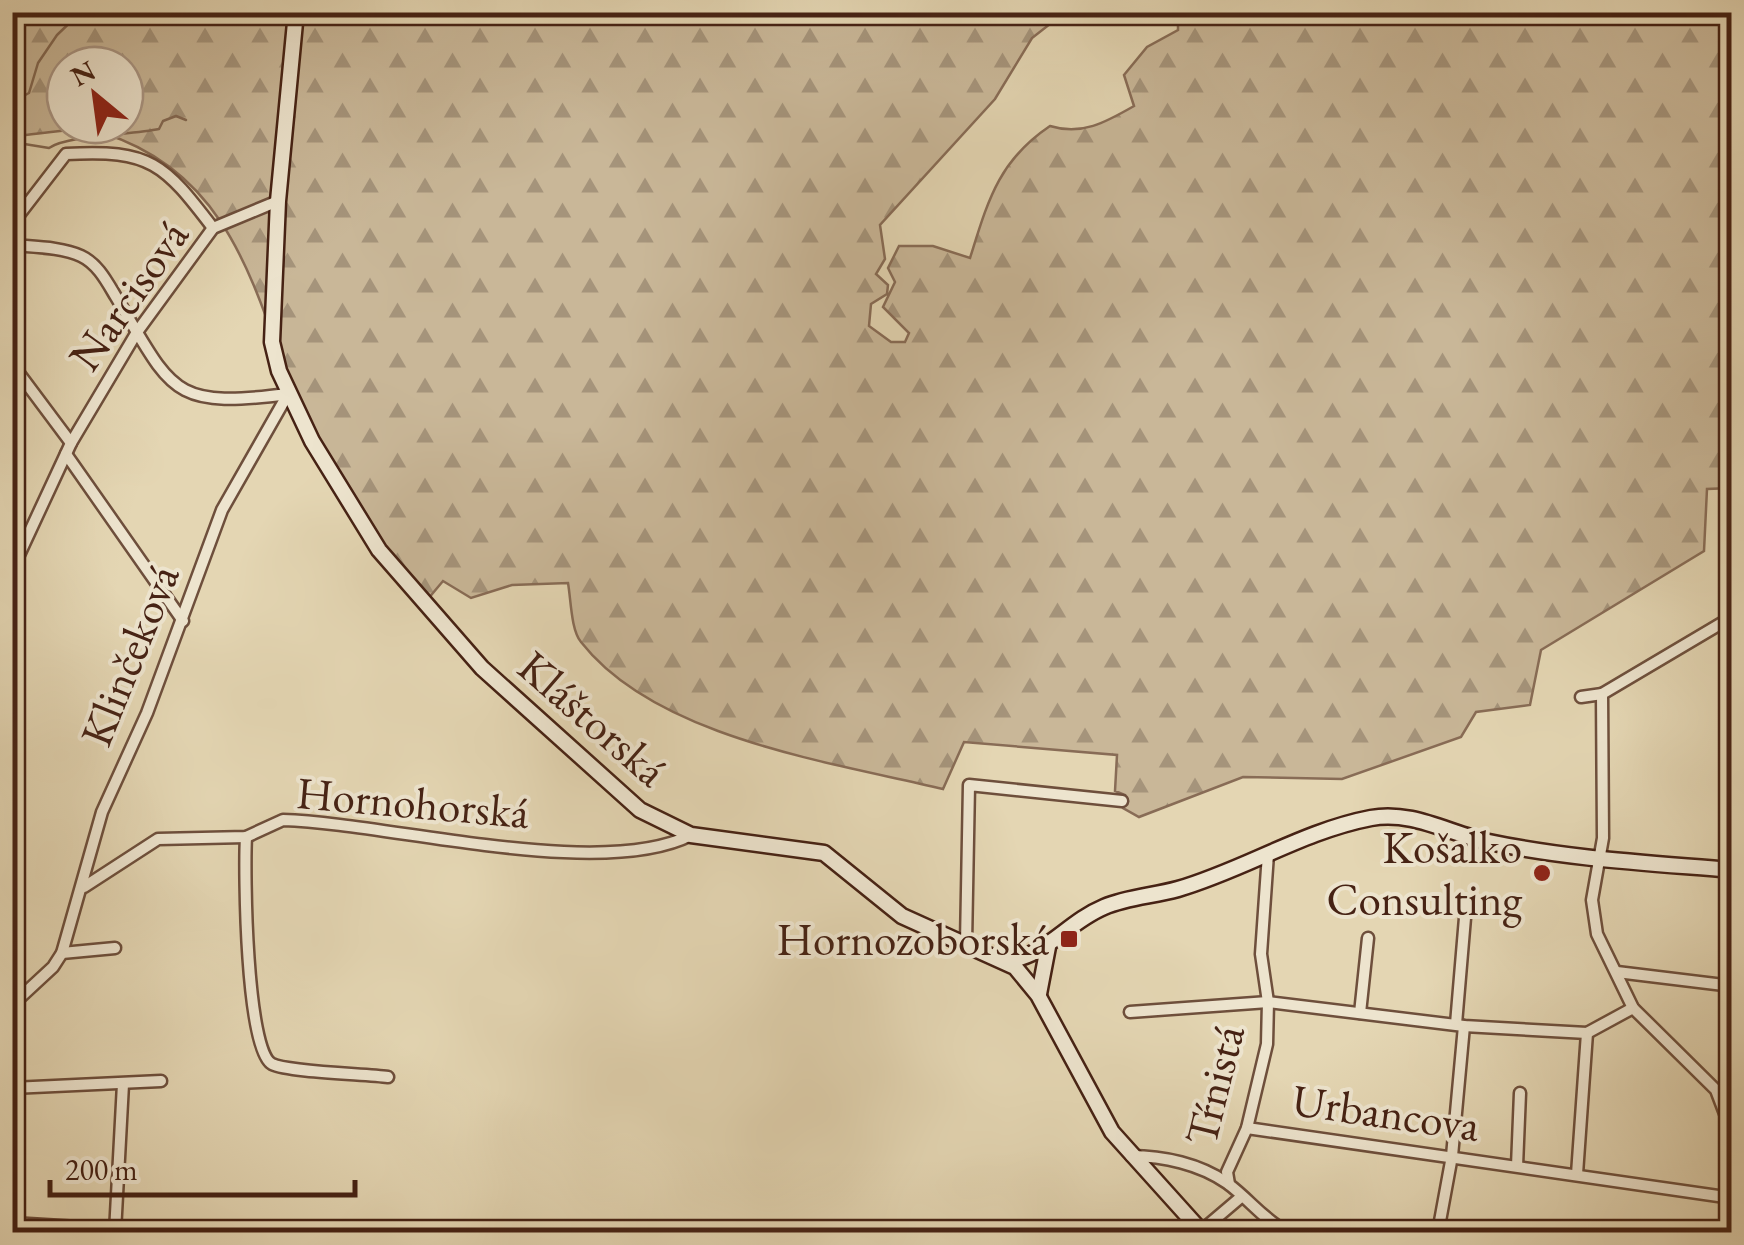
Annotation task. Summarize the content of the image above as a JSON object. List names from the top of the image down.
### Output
{
  "streets": {
    "street": [
      "Narcisová",
      "Klinčeková",
      "Kláštorská",
      "Hornohorská",
      "Tŕnistá",
      "Urbancova"
    ]
  },
  "crossings": [
    ["Narcisová", "Kláštorská"],
    ["Klinčeková", "Kláštorská"],
    ["Klinčeková", "Hornohorská"],
    ["Kláštorská", "Hornohorská"],
    ["Tŕnistá", "Urbancova"]
  ],
  "places": {
    "other": ["Košalko Consulting"],
    "transit": ["Hornozoborská"]
  },
  "scale_bar": "200 m",
  "north": "top left"
}
